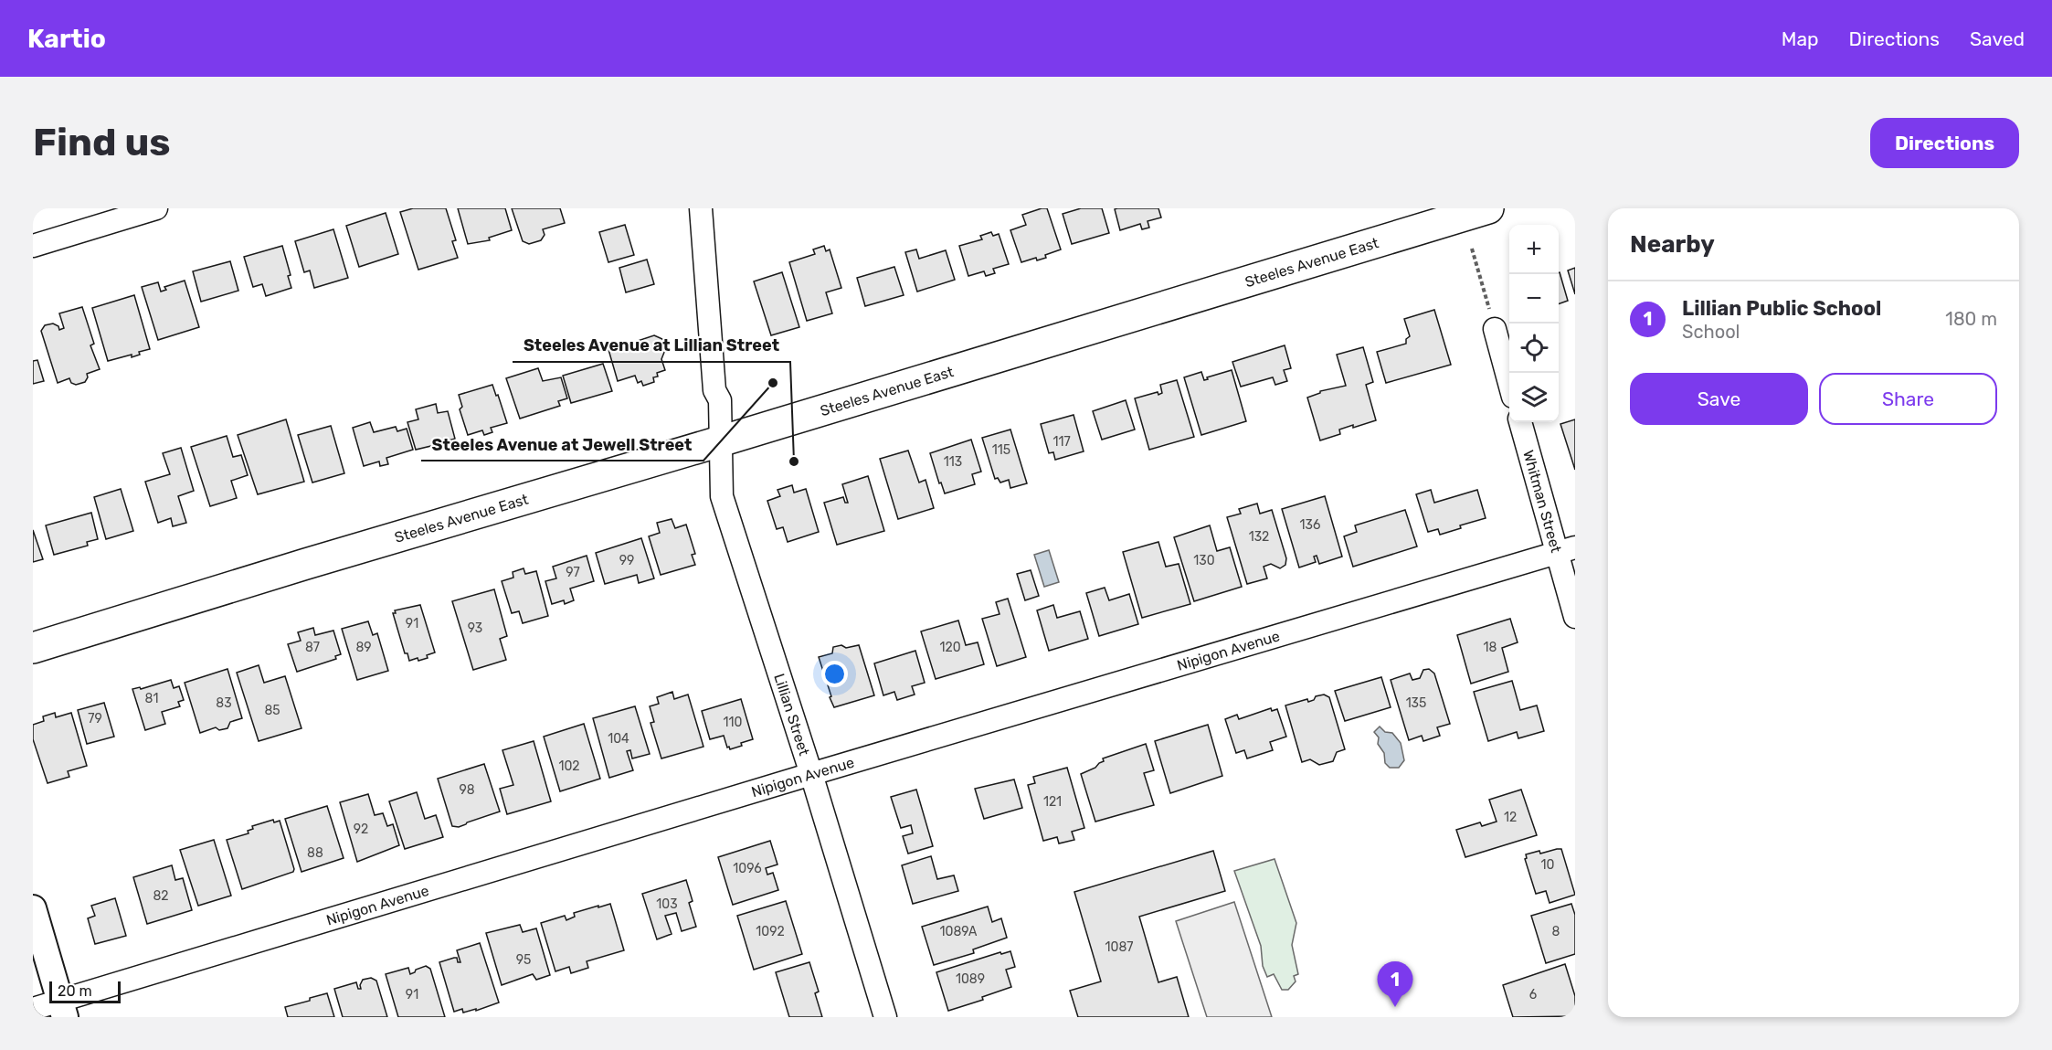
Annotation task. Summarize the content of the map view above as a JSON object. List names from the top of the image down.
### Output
{
  "streets": {
    "main road": ["Steeles Avenue East"],
    "street": ["Whitman Street", "Nipigon Avenue", "Lillian Street"]
  },
  "crossings": [
    ["Steeles Avenue East", "Lillian Street"],
    ["Whitman Street", "Nipigon Avenue"],
    ["Nipigon Avenue", "Lillian Street"]
  ],
  "places": ["Steeles Avenue at Jewell Street", "Steeles Avenue at Lillian Street"],
  "house_numbers": [
    "117",
    "115",
    "113",
    "136",
    "132",
    "99",
    "130",
    "97",
    "91",
    "93",
    "87",
    "89",
    "120",
    "18",
    "81",
    "83",
    "135",
    "85",
    "79",
    "110",
    "104",
    "102",
    "98",
    "121",
    "12",
    "92",
    "88",
    "10",
    "1096",
    "82",
    "103",
    "1092",
    "1089A",
    "8",
    "1087",
    "95",
    "1089",
    "91",
    "6"
  ],
  "scale_bar": "20 m",
  "page": {
    "header": "Kartio",
    "nav": ["Map", "Directions", "Saved"],
    "buttons": [
      "Directions",
      ["Save", "Share"]
    ],
    "title": "Find us",
    "heading": "Nearby",
    "map_buttons": ["+", "−"],
    "list": [
      {
        "mark": "1",
        "name": "Lillian Public School",
        "note": "School",
        "value": "180 m"
      }
    ],
    "pins": "1",
    "scale": "20 m"
  }
}
